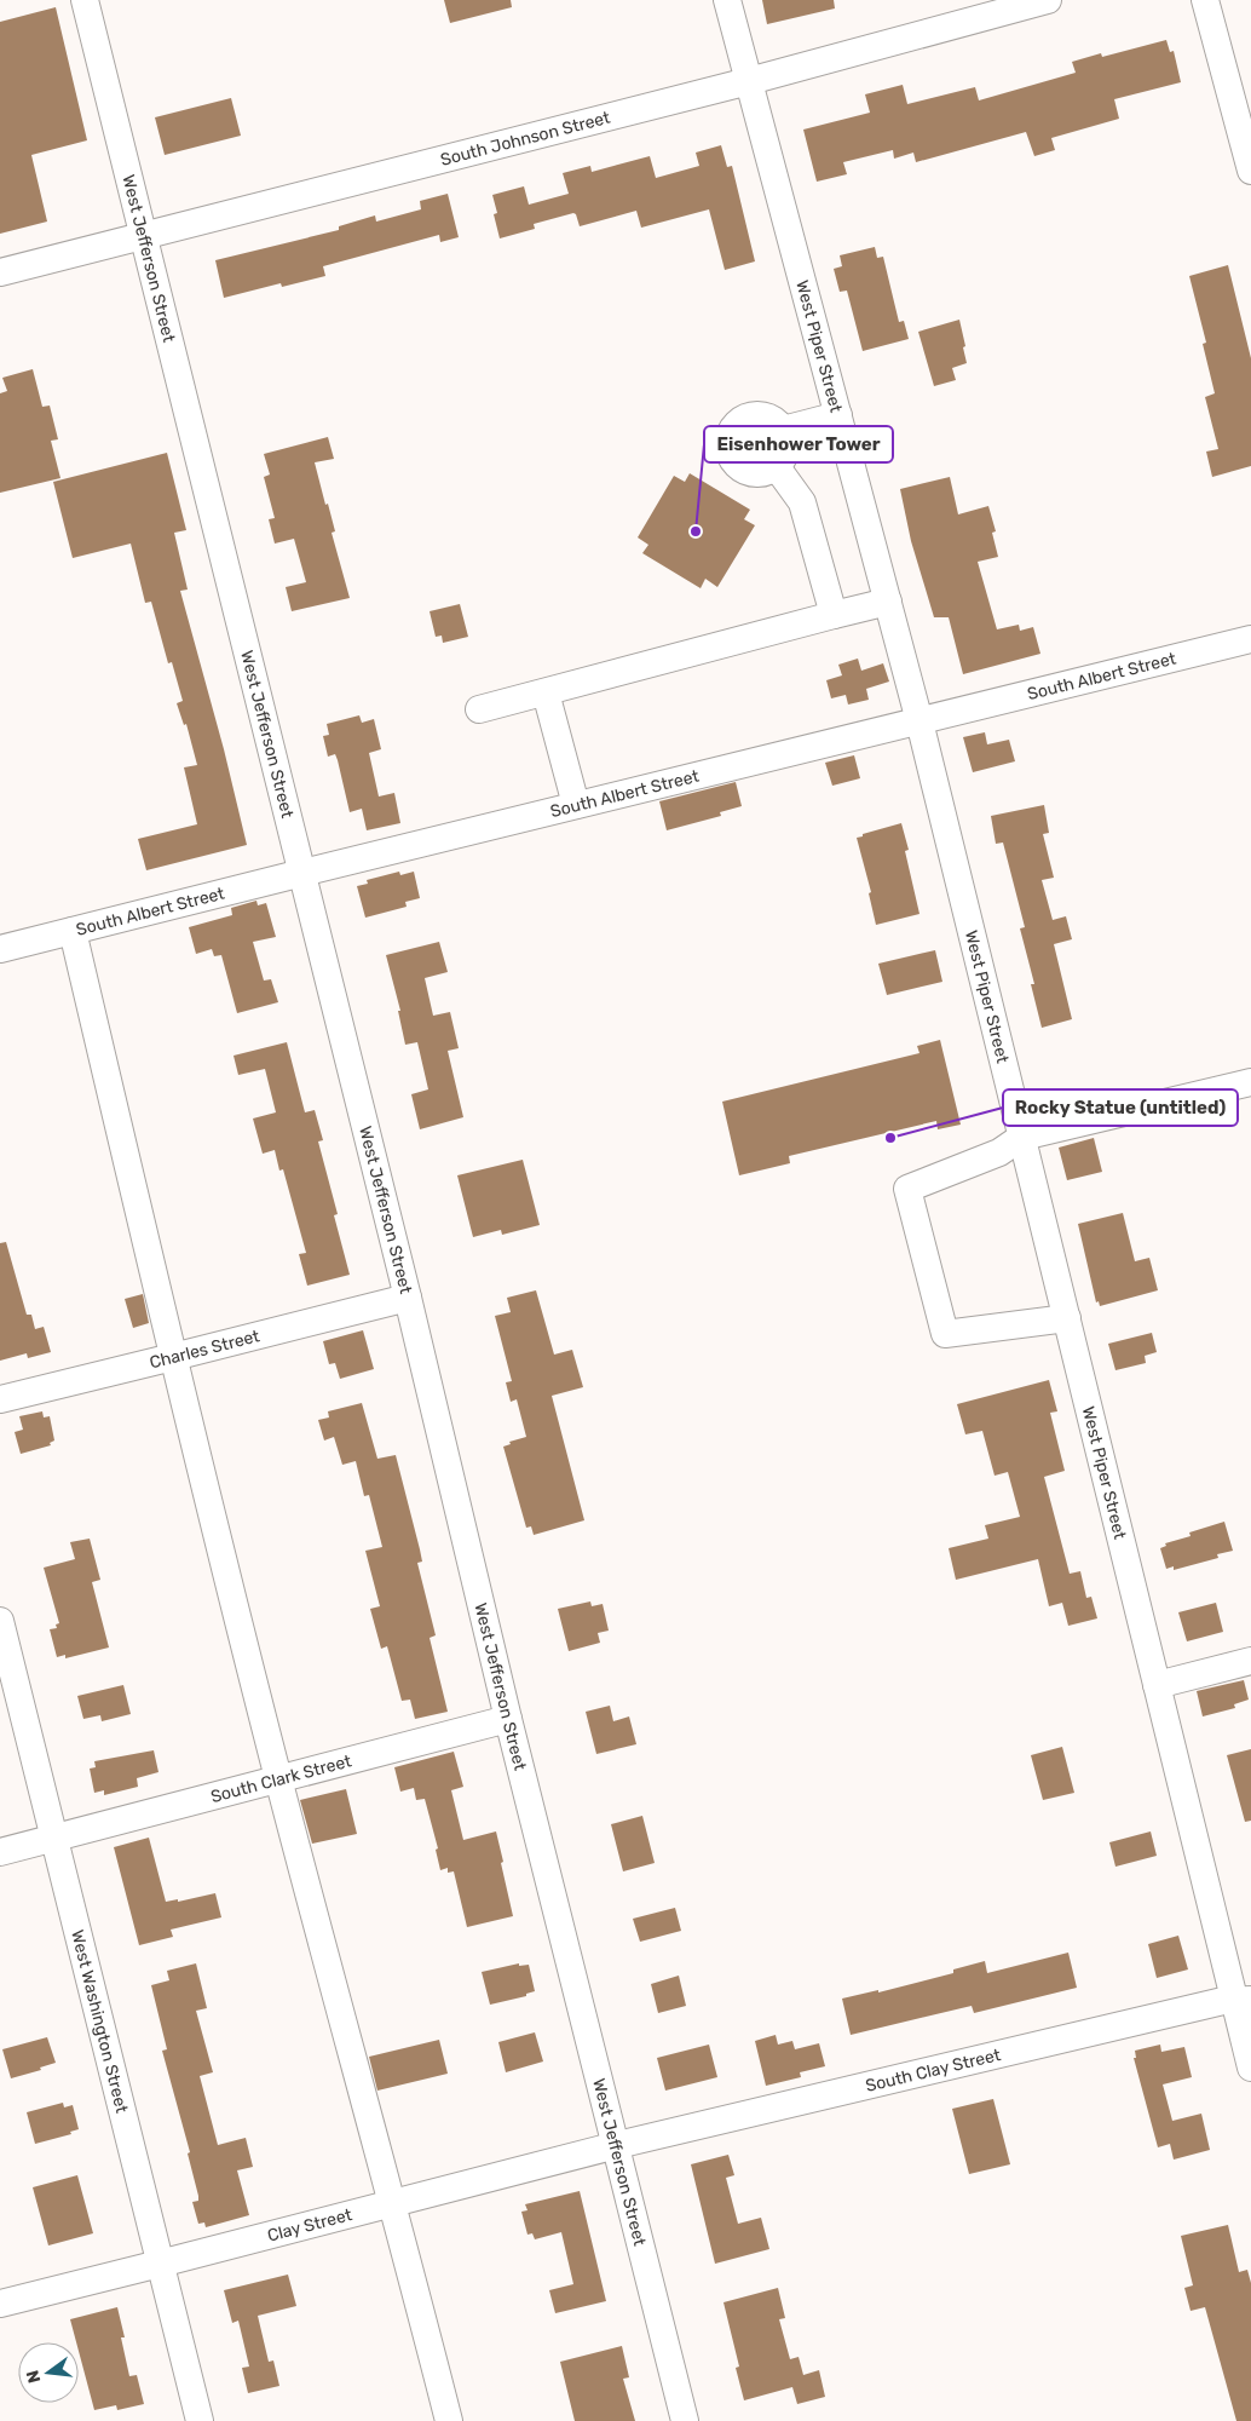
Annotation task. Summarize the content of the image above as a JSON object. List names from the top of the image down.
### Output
{
  "streets": {
    "street": [
      "South Johnson Street",
      "West Jefferson Street",
      "West Piper Street",
      "South Albert Street",
      "Charles Street",
      "South Clark Street",
      "West Washington Street",
      "South Clay Street",
      "Clay Street"
    ]
  },
  "crossings": [
    ["South Johnson Street", "West Jefferson Street"],
    ["South Johnson Street", "West Piper Street"],
    ["West Jefferson Street", "South Albert Street"],
    ["West Jefferson Street", "Charles Street"],
    ["West Jefferson Street", "South Clark Street"],
    ["West Jefferson Street", "South Clay Street"],
    ["West Jefferson Street", "Clay Street"],
    ["West Piper Street", "South Albert Street"],
    ["West Piper Street", "South Clay Street"],
    ["South Clark Street", "West Washington Street"],
    ["West Washington Street", "Clay Street"],
    ["South Clay Street", "Clay Street"]
  ],
  "places": ["Eisenhower Tower", "Rocky Statue (untitled)"],
  "north": "left"
}
